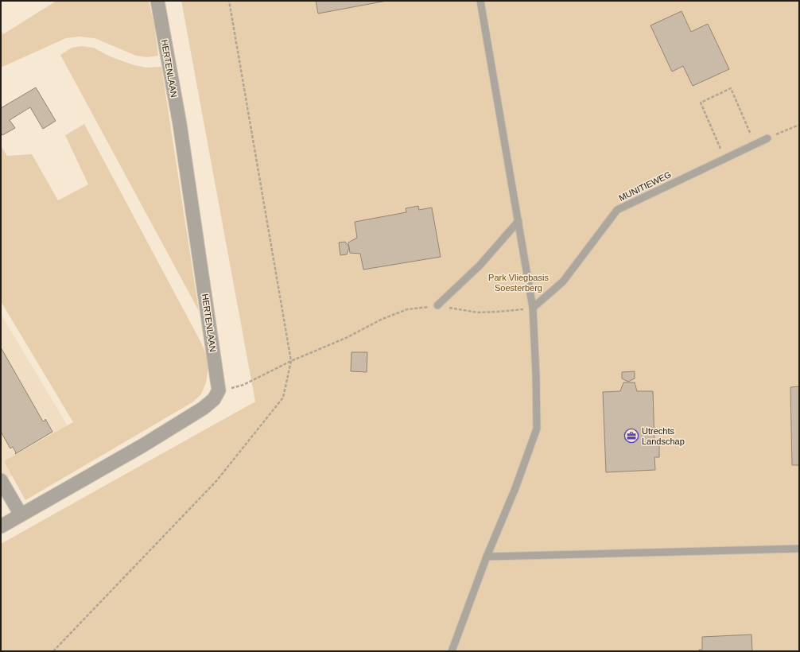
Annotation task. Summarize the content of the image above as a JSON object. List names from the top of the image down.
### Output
{
  "streets": {
    "street": ["HERTENLAAN"],
    "lane": ["MUNITIEWEG"]
  },
  "parks": ["Park Vliegbasis Soesterberg"],
  "places": {
    "office": ["Utrechts Landschap"]
  }
}
